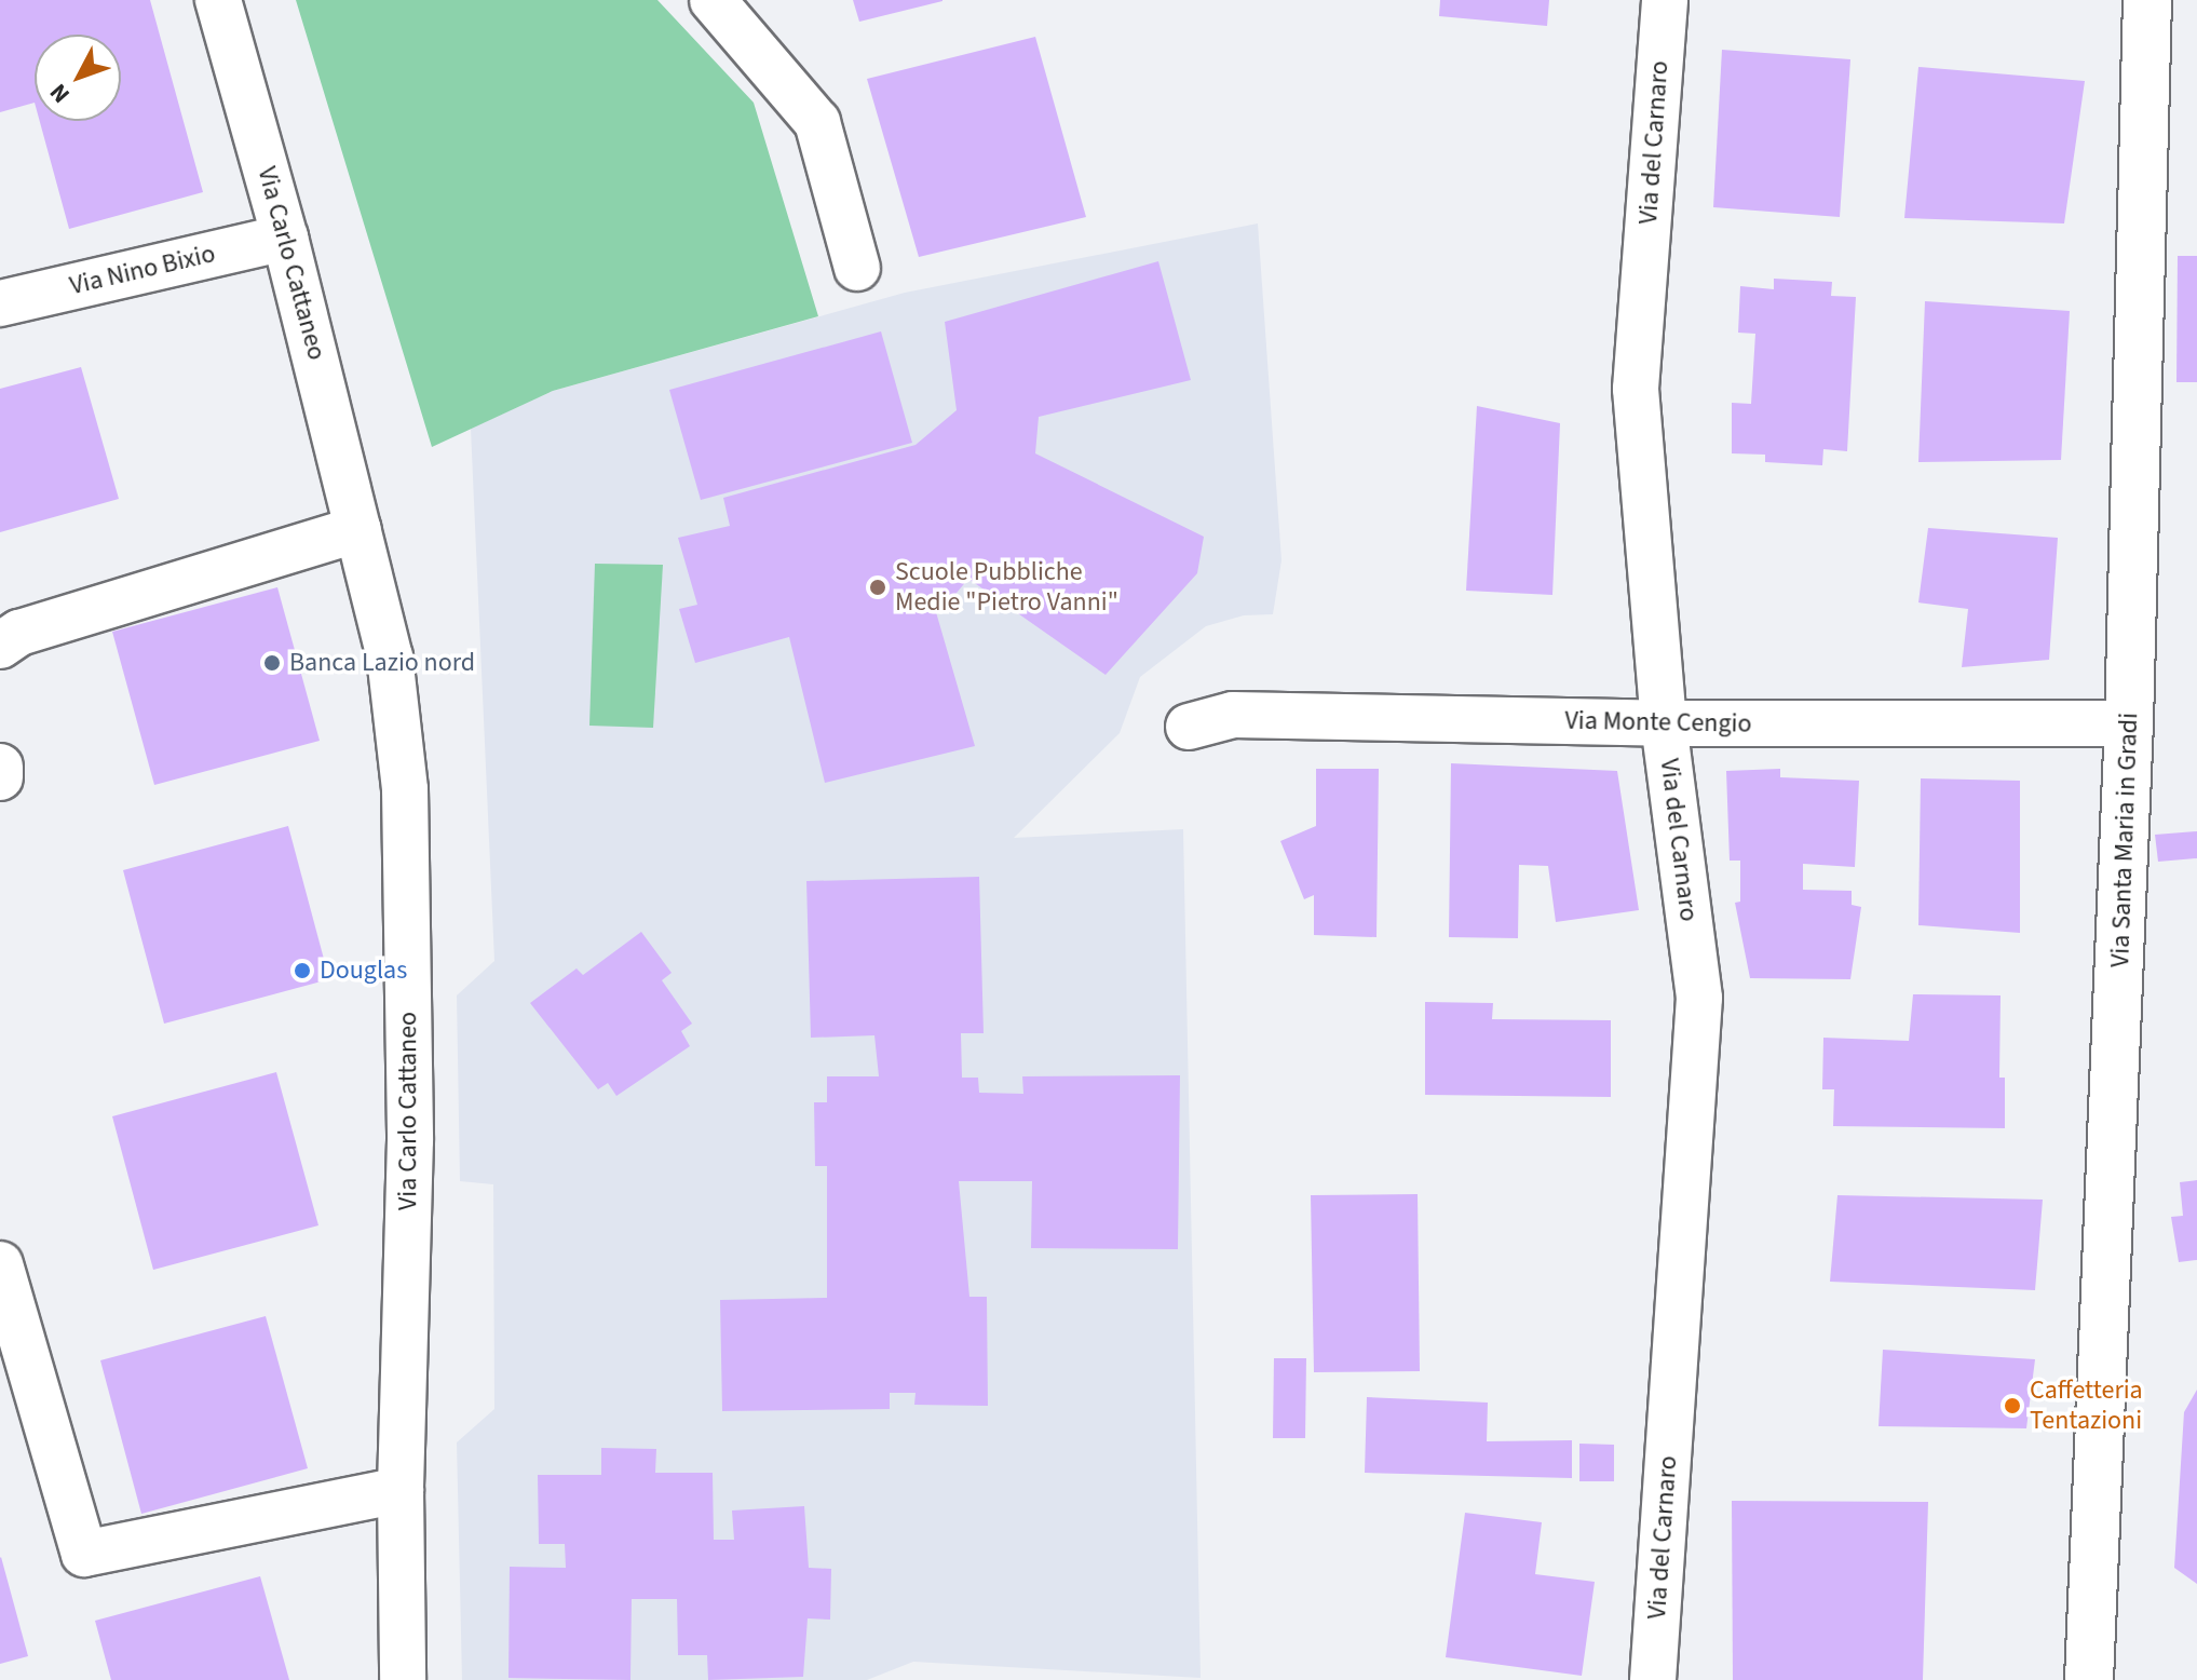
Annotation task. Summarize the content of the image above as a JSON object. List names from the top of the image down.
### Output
{
  "streets": {
    "main road": ["Via Santa Maria in Gradi"],
    "street": [
      "Via del Carnaro",
      "Via Carlo Cattaneo",
      "Via Nino Bixio",
      "Via Monte Cengio"
    ]
  },
  "crossings": [
    ["Via del Carnaro", "Via Monte Cengio"],
    ["Via Carlo Cattaneo", "Via Nino Bixio"],
    ["Via Monte Cengio", "Via Santa Maria in Gradi"]
  ],
  "places": [
    "Scuole Pubbliche Medie \"Pietro Vanni\"",
    "Banca Lazio nord",
    "Douglas",
    "Caffetteria Tentazioni"
  ],
  "north": "bottom left"
}
